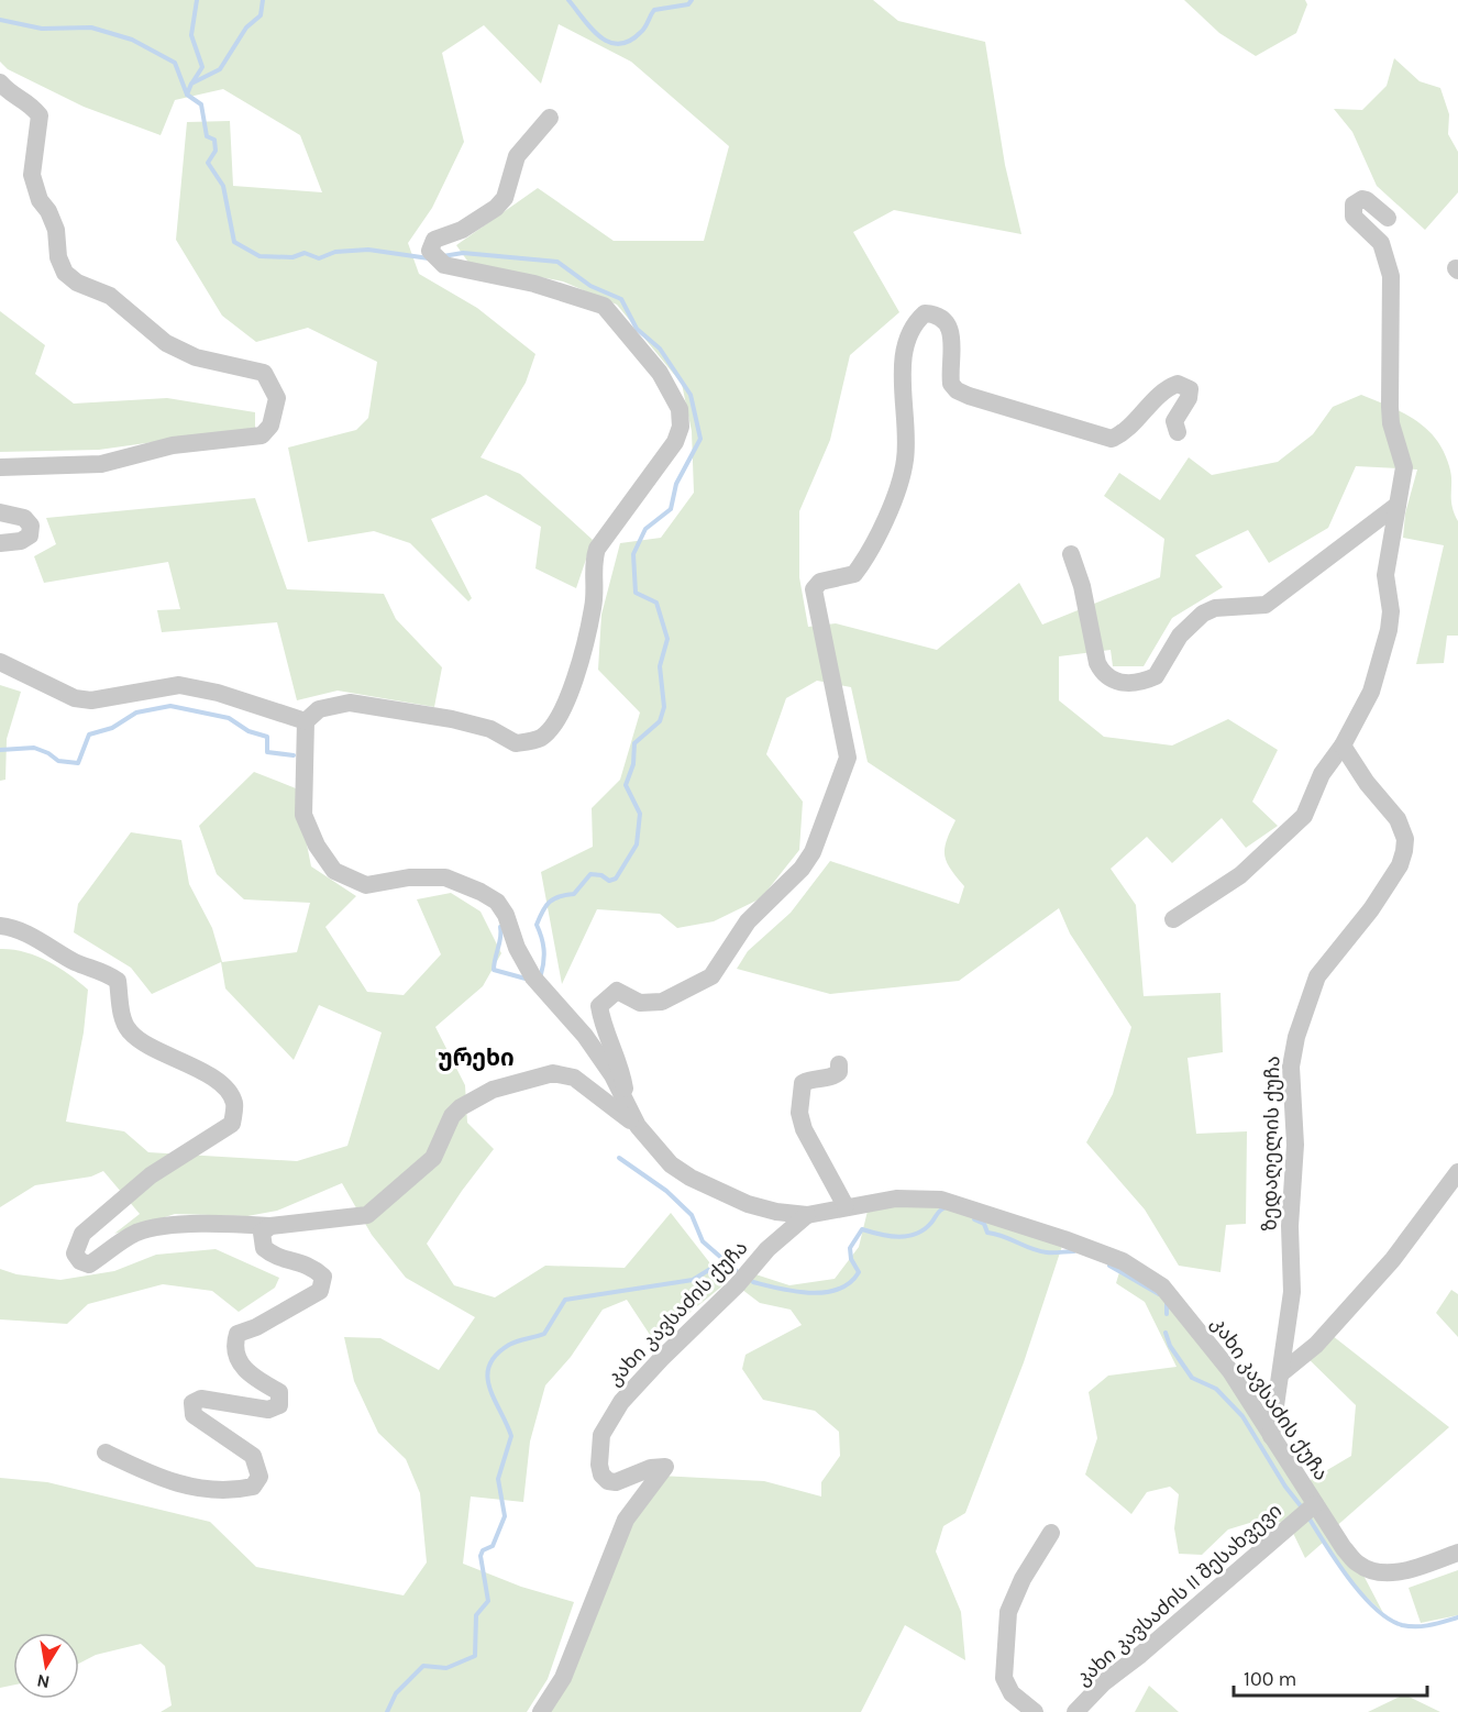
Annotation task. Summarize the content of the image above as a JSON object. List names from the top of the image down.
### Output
{
  "streets": {
    "street": ["ზედაღელის ქუჩა", "კახი კავსაძის ქუჩა", "კახი კავსაძის II შესახვევი"]
  },
  "crossings": [
    ["ზედაღელის ქუჩა", "კახი კავსაძის ქუჩა"],
    ["კახი კავსაძის ქუჩა", "კახი კავსაძის II შესახვევი"]
  ],
  "districts": ["ურეხი"],
  "scale_bar": "100 m",
  "north": "bottom"
}
